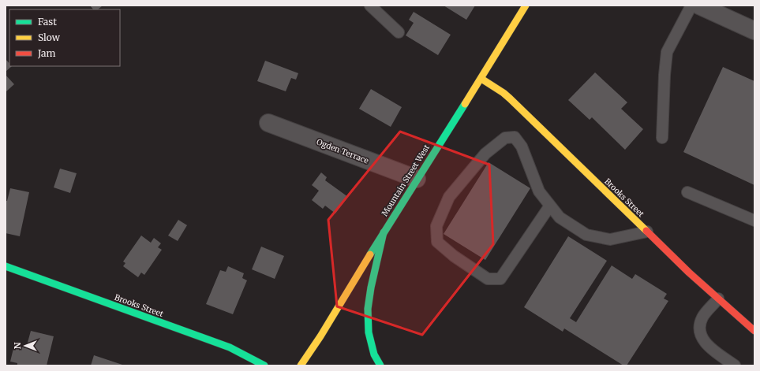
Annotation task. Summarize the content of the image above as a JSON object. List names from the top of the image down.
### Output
{
  "streets": {
    "main road": ["Mountain Street West", "Brooks Street"],
    "street": ["Ogden Terrace"]
  },
  "crossings": [
    ["Ogden Terrace", "Mountain Street West"],
    ["Mountain Street West", "Brooks Street"]
  ],
  "legend": ["Fast", "Slow", "Jam"],
  "north": "left"
}
